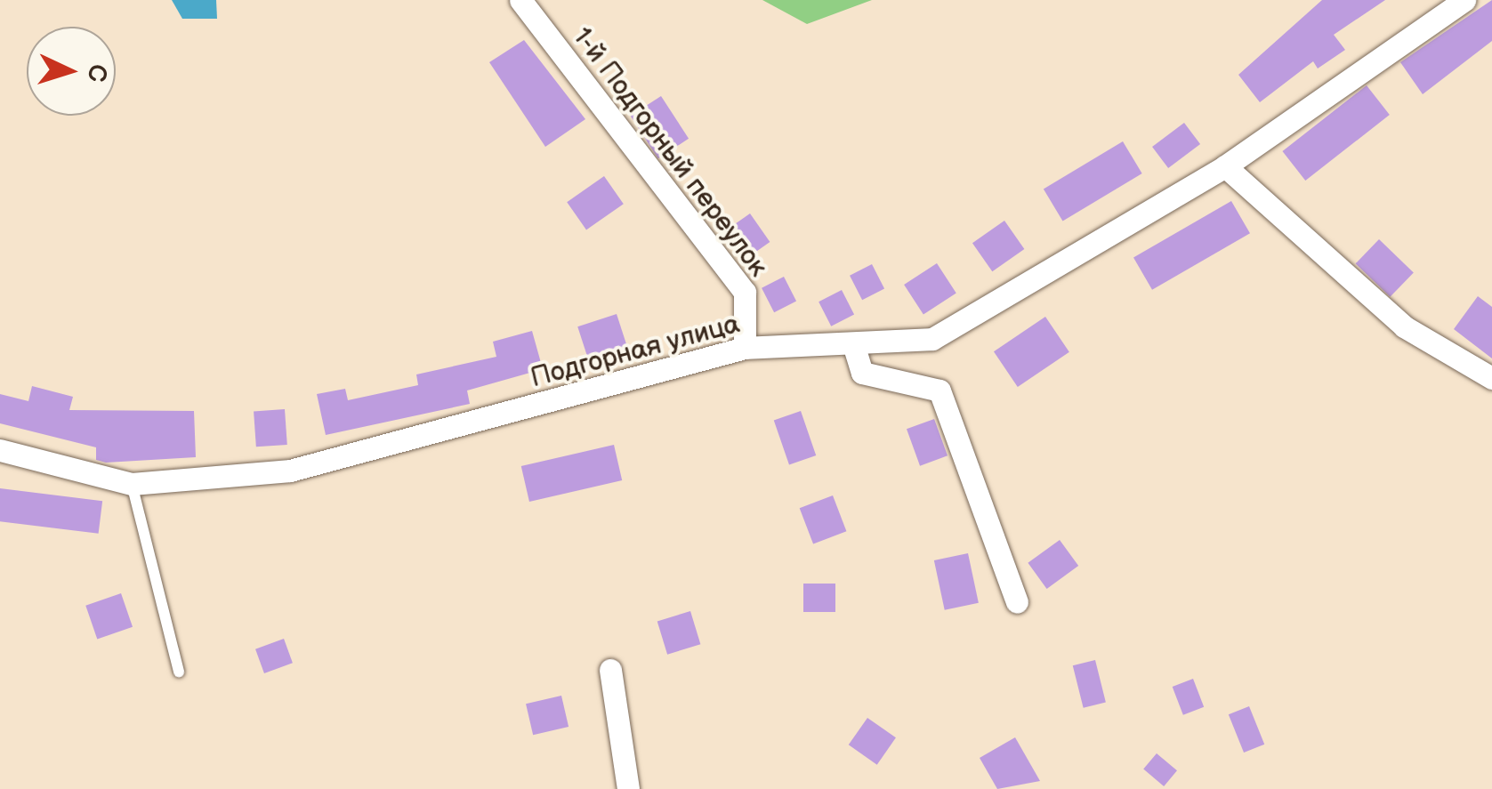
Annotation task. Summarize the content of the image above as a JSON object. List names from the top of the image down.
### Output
{
  "streets": {
    "street": ["1-й Подгорный переулок", "Подгорная улица"]
  },
  "crossings": [
    ["1-й Подгорный переулок", "Подгорная улица"]
  ],
  "north": "right"
}
